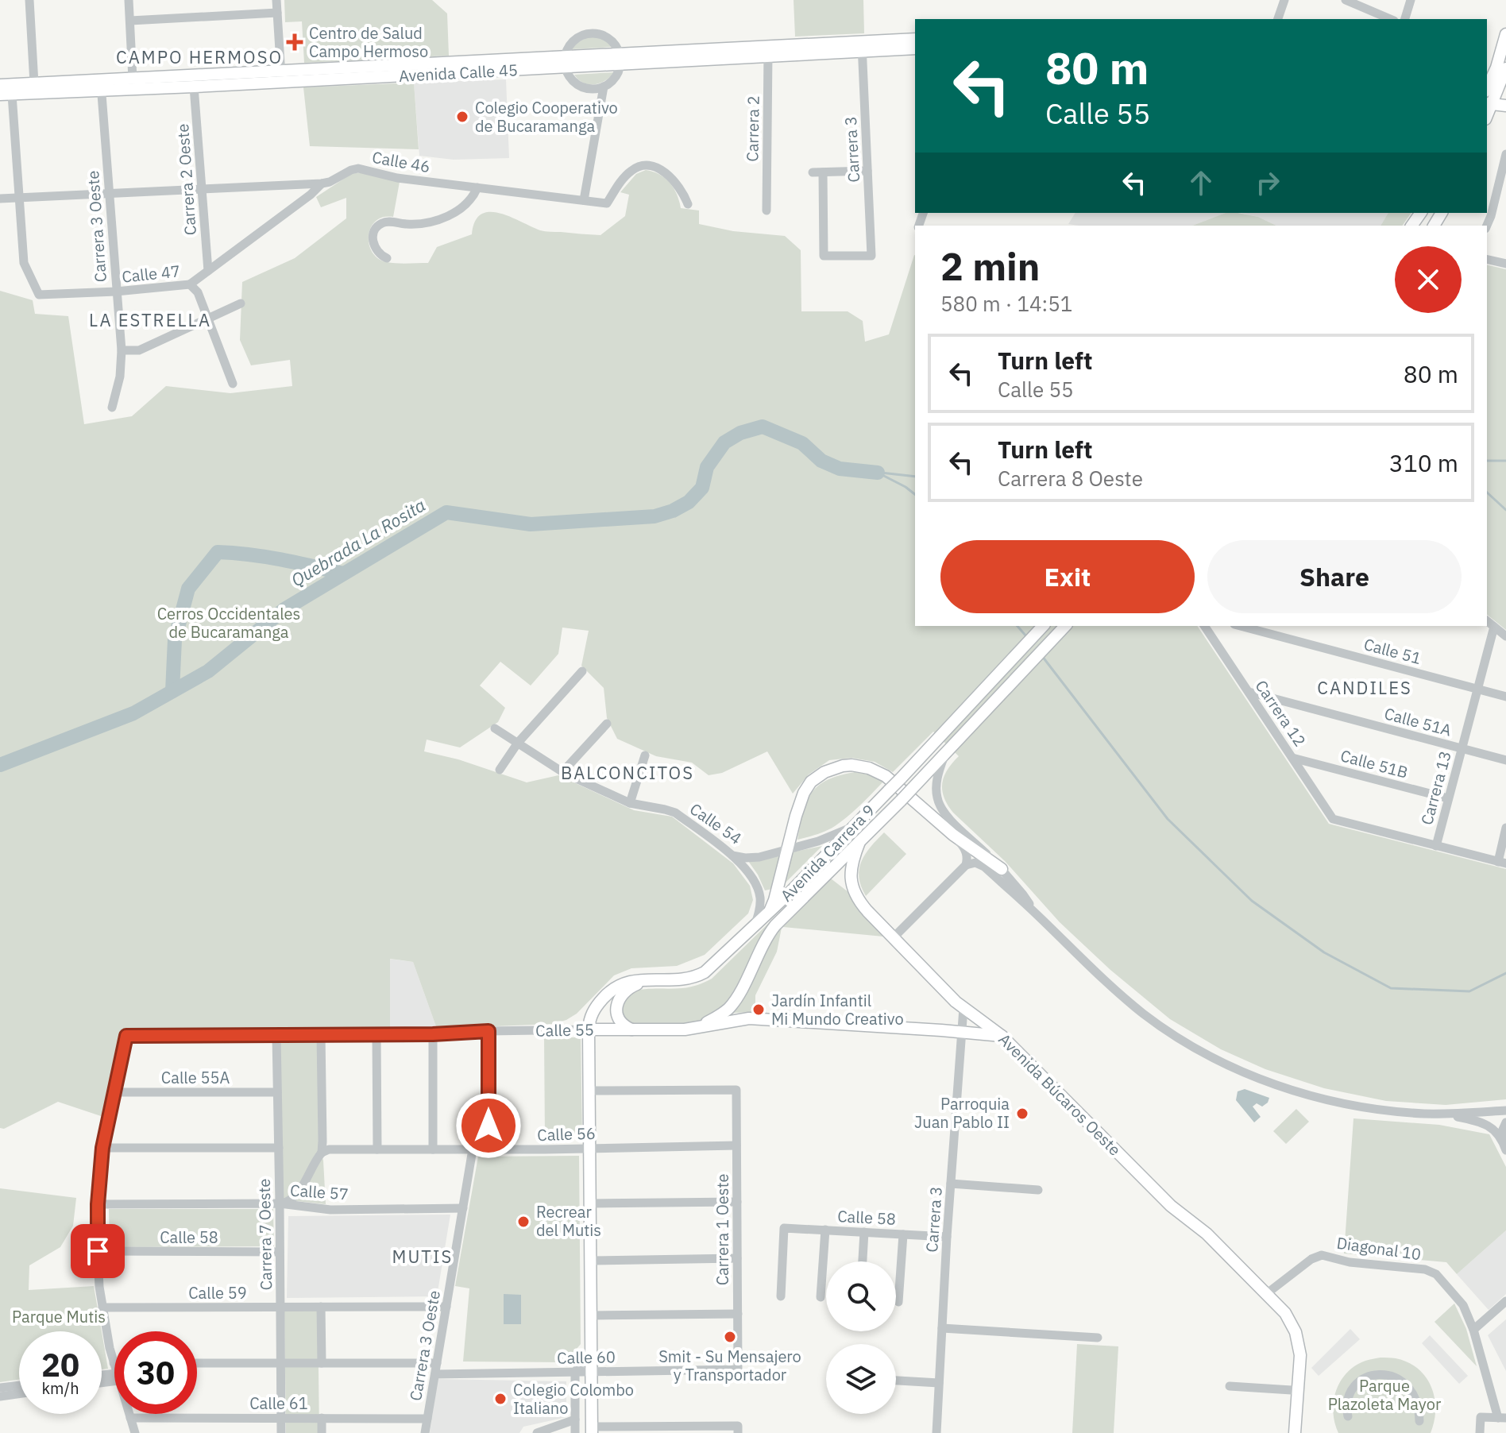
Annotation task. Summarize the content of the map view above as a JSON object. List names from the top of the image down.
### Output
{
  "streets": {
    "main road": [
      "Avenida Calle 45",
      "Avenida Carrera 9",
      "Calle 55",
      "Avenida Búcaros Oeste"
    ],
    "street": [
      "Carrera 2",
      "Carrera 3",
      "Calle 46",
      "Carrera 2 Oeste",
      "Carrera 3 Oeste",
      "Calle 47",
      "Calle 51",
      "Carrera 12",
      "Calle 51A",
      "Calle 51B",
      "Carrera 13",
      "Calle 54",
      "Calle 55A",
      "Calle 56",
      "Calle 57",
      "Calle 58",
      "Carrera 1 Oeste",
      "Carrera 7 Oeste",
      "Diagonal 10",
      "Calle 59",
      "Calle 60",
      "Calle 61"
    ]
  },
  "crossings": [
    ["Avenida Calle 45", "Carrera 2"],
    ["Avenida Calle 45", "Carrera 3"],
    ["Avenida Calle 45", "Carrera 2 Oeste"],
    ["Avenida Calle 45", "Carrera 3 Oeste"],
    ["Carrera 3", "Calle 55"],
    ["Carrera 3", "Avenida Búcaros Oeste"],
    ["Carrera 3", "Calle 58"],
    ["Calle 46", "Carrera 2 Oeste"],
    ["Calle 46", "Carrera 3 Oeste"],
    ["Calle 46", "Calle 47"],
    ["Carrera 3 Oeste", "Calle 47"],
    ["Carrera 3 Oeste", "Calle 56"],
    ["Carrera 3 Oeste", "Calle 57"],
    ["Carrera 3 Oeste", "Calle 59"],
    ["Carrera 3 Oeste", "Calle 60"],
    ["Carrera 3 Oeste", "Calle 61"],
    ["Calle 51", "Carrera 13"],
    ["Carrera 12", "Calle 51A"],
    ["Carrera 12", "Calle 51B"],
    ["Carrera 12", "Carrera 13"],
    ["Calle 51A", "Carrera 13"],
    ["Calle 51B", "Carrera 13"],
    ["Calle 54", "Avenida Carrera 9"],
    ["Avenida Carrera 9", "Calle 55"],
    ["Avenida Carrera 9", "Avenida Búcaros Oeste"],
    ["Calle 55", "Calle 55A"],
    ["Calle 55", "Avenida Búcaros Oeste"],
    ["Calle 55", "Carrera 7 Oeste"],
    ["Calle 55A", "Carrera 7 Oeste"],
    ["Avenida Búcaros Oeste", "Diagonal 10"],
    ["Calle 56", "Carrera 1 Oeste"],
    ["Calle 57", "Carrera 7 Oeste"],
    ["Calle 58", "Carrera 7 Oeste"],
    ["Carrera 1 Oeste", "Calle 60"],
    ["Carrera 7 Oeste", "Calle 59"],
    ["Carrera 7 Oeste", "Calle 61"]
  ],
  "districts": [
    "CAMPO HERMOSO",
    "LA ESTRELLA",
    "CANDILES",
    "BALCONCITOS",
    "MUTIS"
  ],
  "water": ["Quebrada La Rosita"],
  "parks": ["Cerros Occidentales de Bucaramanga", "Parque Mutis", "Parque Plazoleta Mayor"],
  "places": {
    "health": ["Centro de Salud Campo Hermoso"],
    "other": [
      "Colegio Cooperativo de Bucaramanga",
      "Jardín Infantil Mi Mundo Creativo",
      "Parroquia Juan Pablo II",
      "Recrear del Mutis",
      "Smit - Su Mensajero y Transportador",
      "Colegio Colombo Italiano"
    ]
  },
  "page": {
    "turn": ["80 m", "Calle 55"],
    "heading": ["2 min", "580 m · 14:51"],
    "list": [
      {
        "name": "Turn left",
        "note": "Calle 55",
        "value": "80 m"
      },
      {
        "name": "Turn left",
        "note": "Carrera 8 Oeste",
        "value": "310 m"
      }
    ],
    "buttons": ["Exit", "Share"],
    "speed": "20 km/h",
    "limit": "30"
  }
}
